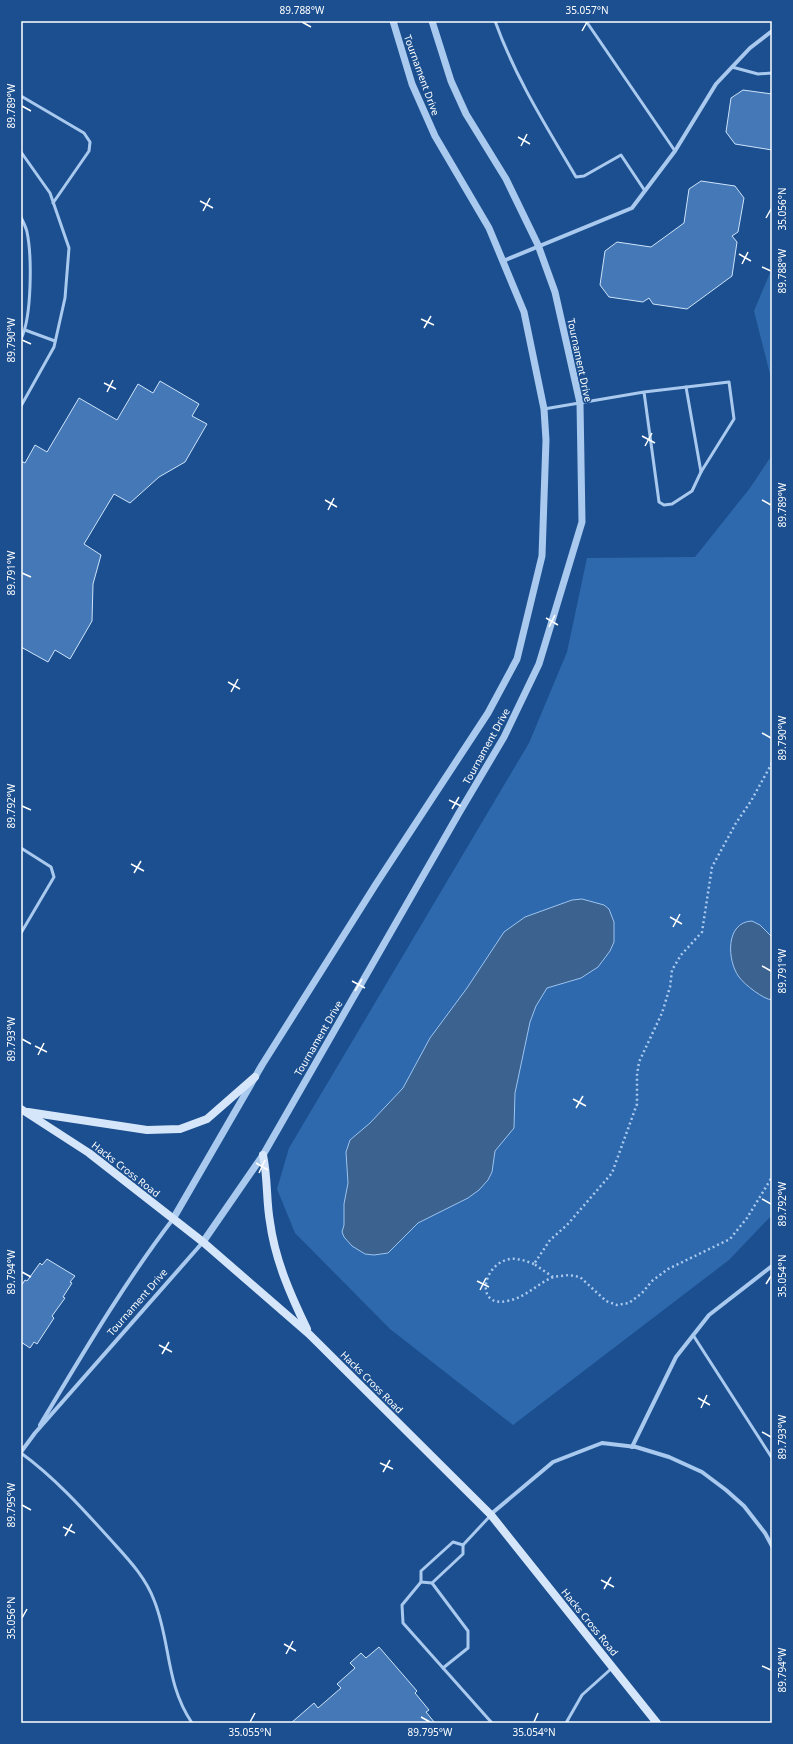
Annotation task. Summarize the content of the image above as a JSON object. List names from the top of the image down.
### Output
{
  "streets": {
    "main road": ["Hacks Cross Road"],
    "street": ["Tournament Drive"]
  },
  "crossings": [
    ["Tournament Drive", "Hacks Cross Road"]
  ],
  "coordinates": [
    "89.788°W",
    "35.057°N",
    "89.789°W",
    "35.056°N",
    "89.790°W",
    "89.791°W",
    "89.792°W",
    "89.793°W",
    "89.794°W",
    "35.054°N",
    "89.795°W",
    "35.055°N"
  ]
}
